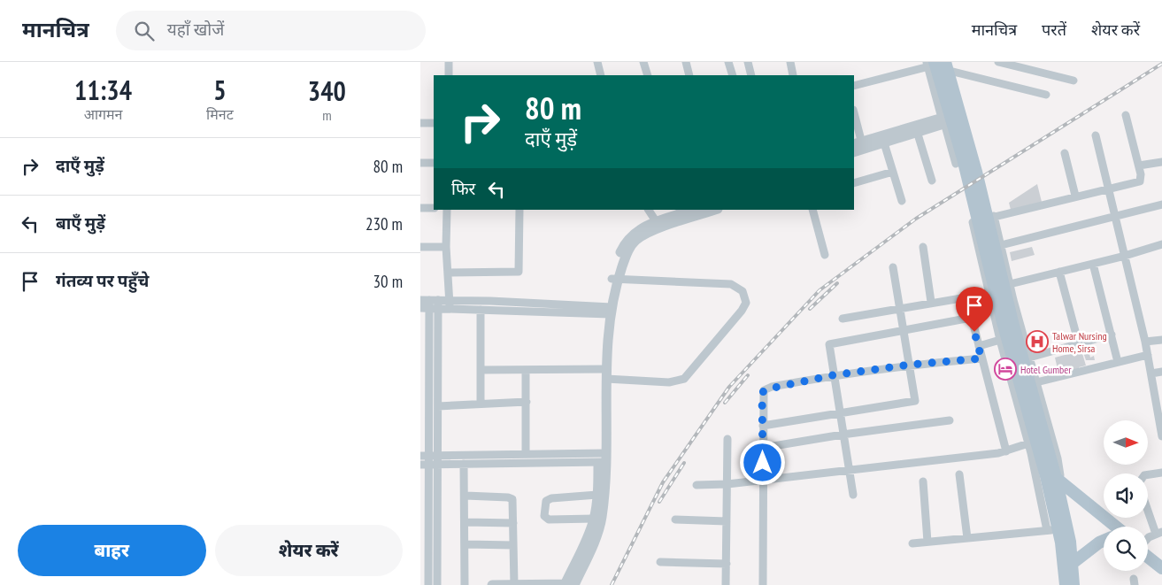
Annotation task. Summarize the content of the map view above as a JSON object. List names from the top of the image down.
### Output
{
  "places": {
    "hospital": ["Talwar Nursing Home, Sirsa"],
    "hotel": ["Hotel Gumber"]
  },
  "north": "right",
  "page": {
    "header": "मानचित्र",
    "search": "यहाँ खोजें",
    "nav": ["मानचित्र", "परतें", "शेयर करें"],
    "eta": [
      "11:34",
      "आगमन",
      "5",
      "मिनट",
      "340",
      "m"
    ],
    "turn": ["80 m", "दाएँ मुड़ें"],
    "list": [
      {
        "name": "दाएँ मुड़ें",
        "value": "80 m"
      },
      {
        "name": "बाएँ मुड़ें",
        "value": "230 m"
      },
      {
        "name": "गंतव्य पर पहुँचे",
        "value": "30 m"
      }
    ],
    "then": "फिर",
    "buttons": ["बाहर", "शेयर करें"]
  }
}
